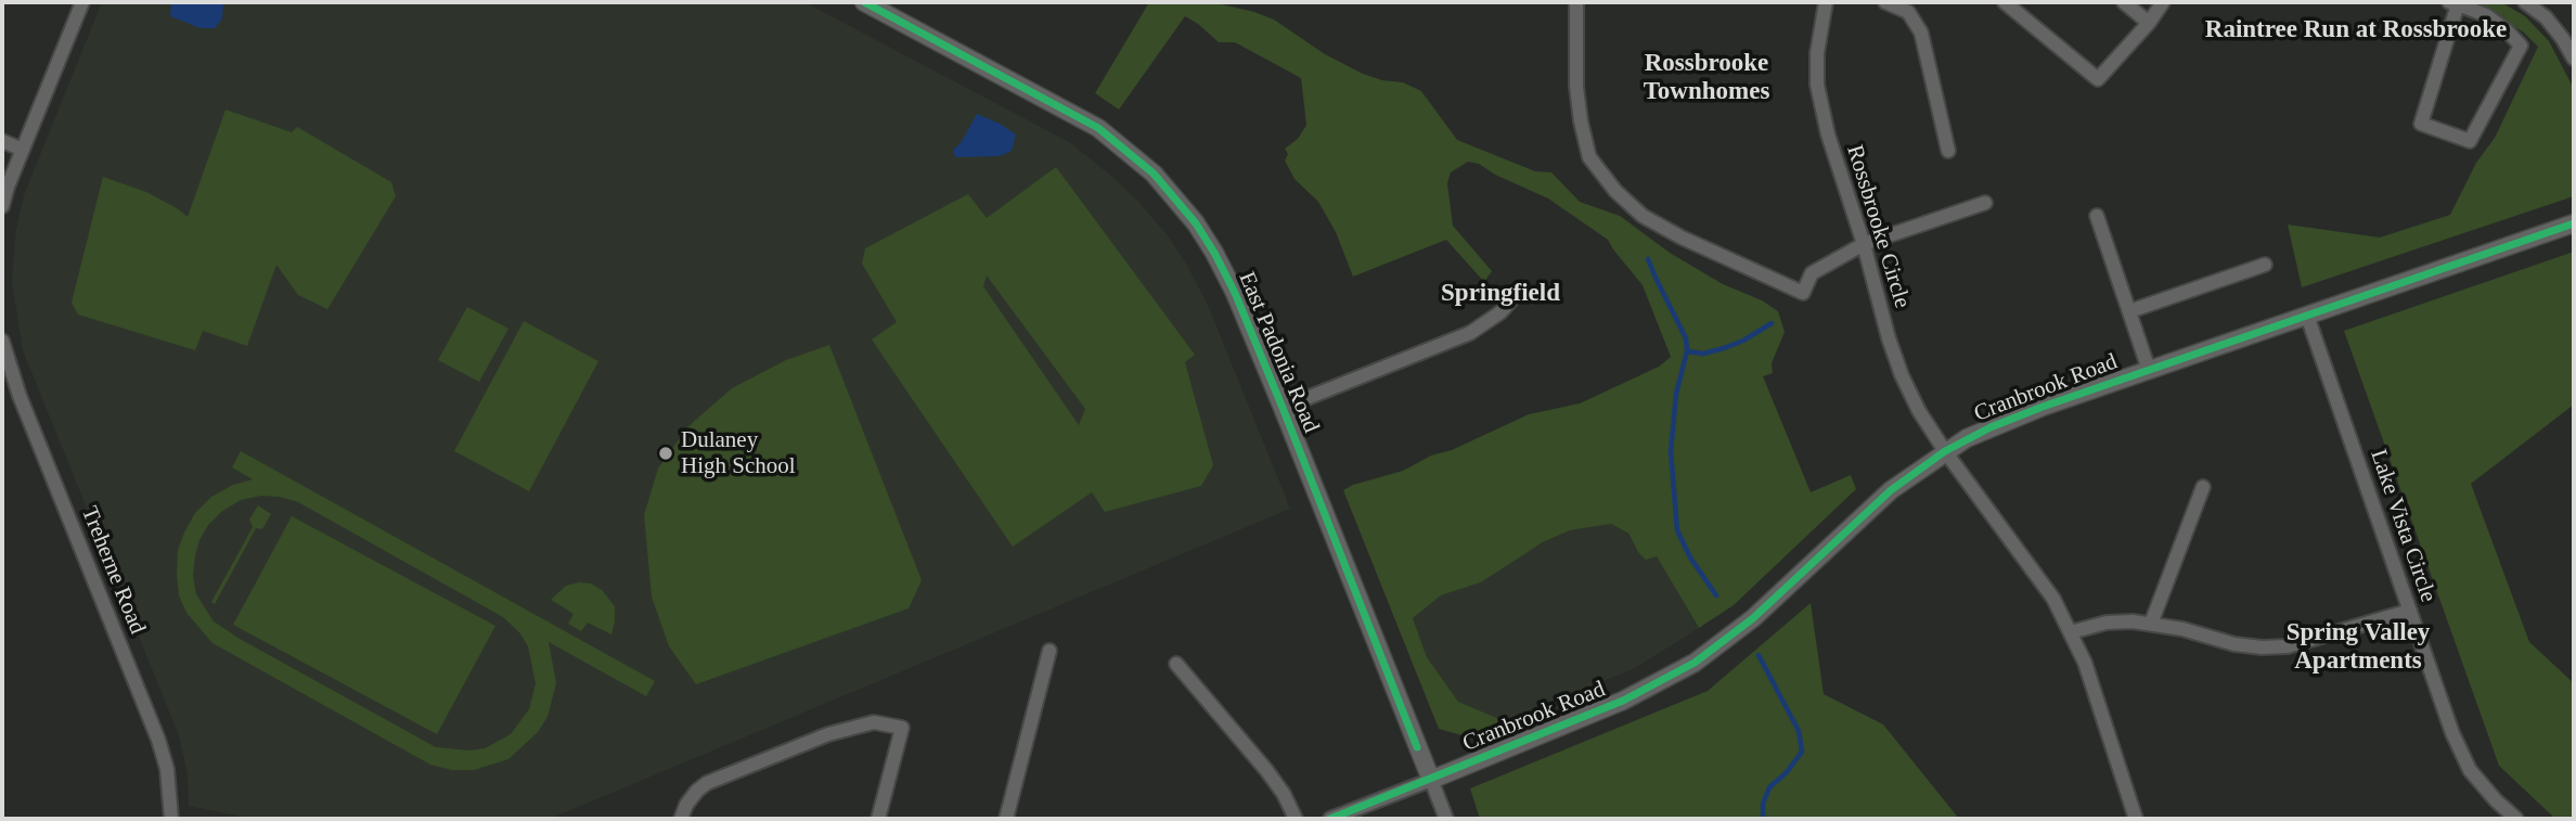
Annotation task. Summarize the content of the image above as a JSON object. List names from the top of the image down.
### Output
{
  "streets": {
    "street": [
      "Rossbrooke Circle",
      "East Padonia Road",
      "Cranbrook Road",
      "Lake Vista Circle",
      "Treherne Road"
    ]
  },
  "crossings": [
    ["Rossbrooke Circle", "Cranbrook Road"],
    ["East Padonia Road", "Cranbrook Road"],
    ["Cranbrook Road", "Lake Vista Circle"]
  ],
  "districts": [
    "Raintree Run at Rossbrooke",
    "Rossbrooke Townhomes",
    "Springfield",
    "Spring Valley Apartments"
  ],
  "places": ["Dulaney High School"]
}
